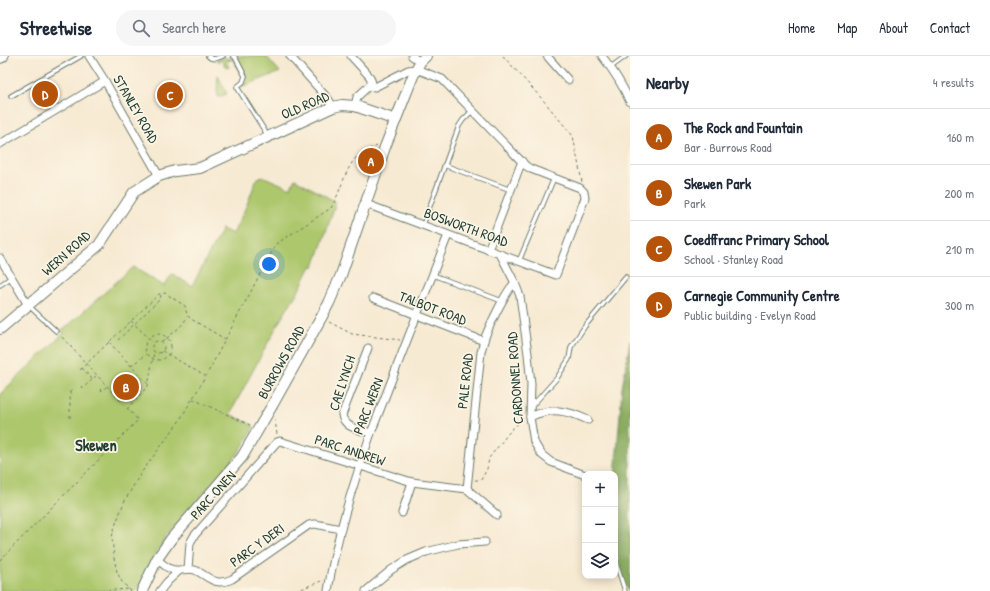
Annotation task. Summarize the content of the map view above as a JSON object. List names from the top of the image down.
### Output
{
  "streets": {
    "main road": ["OLD ROAD", "WERN ROAD", "BURROWS ROAD"],
    "street": [
      "STANLEY ROAD",
      "BOSWORTH ROAD",
      "TALBOT ROAD",
      "CARDONNEL ROAD",
      "PALE ROAD",
      "CAE LYNCH",
      "PARC WERN",
      "PARC ANDREW",
      "PARC ONEN",
      "PARC Y DERI"
    ]
  },
  "crossings": [
    ["OLD ROAD", "STANLEY ROAD"],
    ["OLD ROAD", "WERN ROAD"],
    ["OLD ROAD", "BURROWS ROAD"],
    ["STANLEY ROAD", "WERN ROAD"],
    ["BOSWORTH ROAD", "BURROWS ROAD"],
    ["BOSWORTH ROAD", "CARDONNEL ROAD"],
    ["BOSWORTH ROAD", "PARC WERN"],
    ["TALBOT ROAD", "PALE ROAD"],
    ["TALBOT ROAD", "PARC WERN"],
    ["CARDONNEL ROAD", "PALE ROAD"],
    ["CAE LYNCH", "PARC WERN"],
    ["PARC WERN", "PARC ANDREW"],
    ["PARC WERN", "PARC Y DERI"],
    ["PARC ANDREW", "PARC ONEN"],
    ["PARC ONEN", "PARC Y DERI"]
  ],
  "districts": ["Skewen"],
  "page": {
    "header": "Streetwise",
    "search": "Search here",
    "nav": [
      "Home",
      "Map",
      "About",
      "Contact"
    ],
    "heading": ["Nearby", "4 results"],
    "pins": [
      "D",
      "C",
      "A",
      "B"
    ],
    "list": [
      {
        "mark": "A",
        "name": "The Rock and Fountain",
        "note": "Bar · Burrows Road",
        "value": "160 m"
      },
      {
        "mark": "B",
        "name": "Skewen Park",
        "note": "Park",
        "value": "200 m"
      },
      {
        "mark": "C",
        "name": "Coedffranc Primary School",
        "note": "School · Stanley Road",
        "value": "210 m"
      },
      {
        "mark": "D",
        "name": "Carnegie Community Centre",
        "note": "Public building · Evelyn Road",
        "value": "300 m"
      }
    ],
    "map_buttons": ["+", "−"]
  }
}
